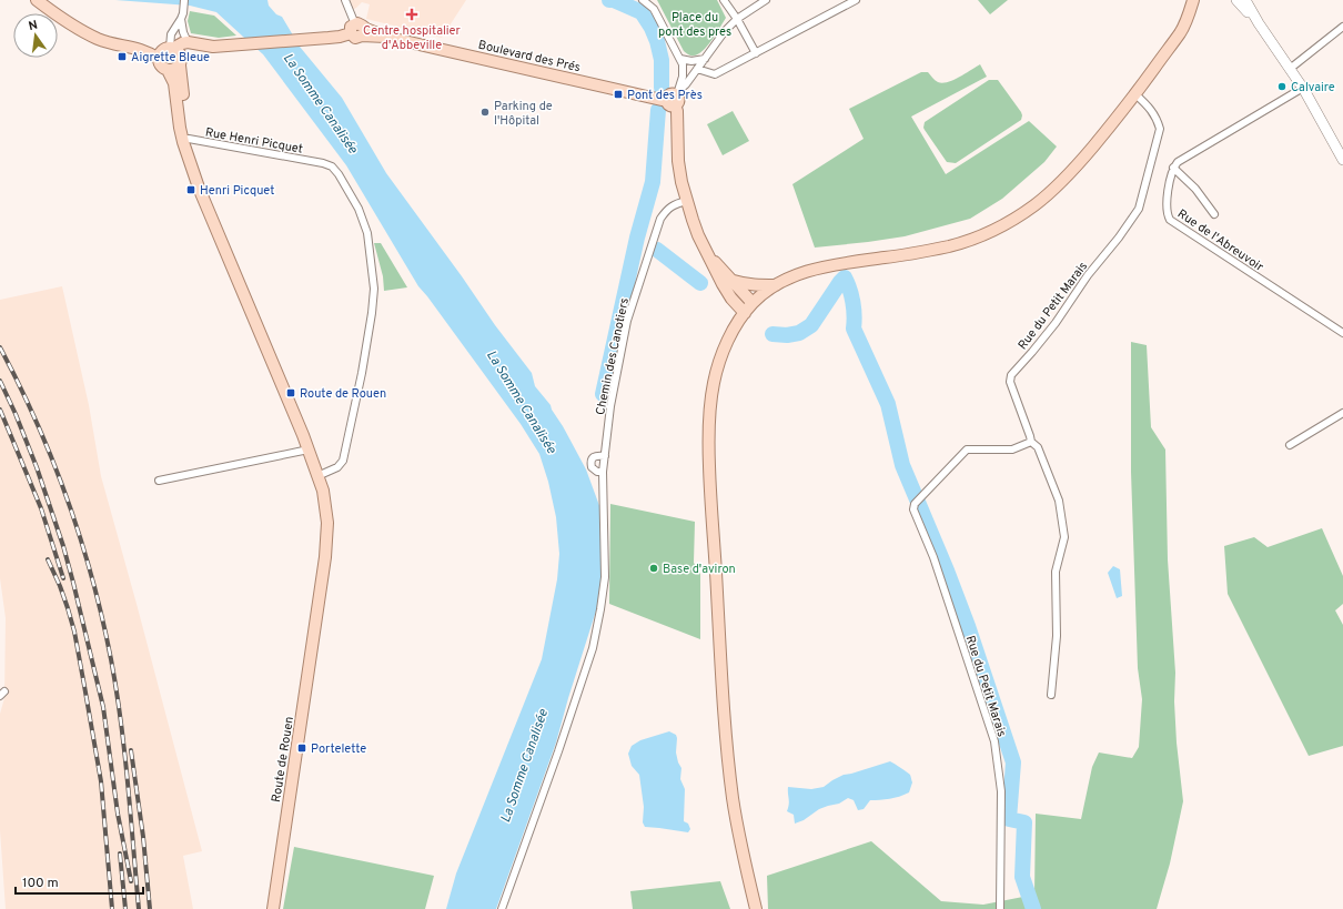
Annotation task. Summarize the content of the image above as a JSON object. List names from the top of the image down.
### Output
{
  "streets": {
    "main road": ["Boulevard des Prés", "Route de Rouen"],
    "street": [
      "Rue Henri Picquet",
      "Rue de l'Abreuvoir",
      "Rue du Petit Marais",
      "Chemin des Canotiers"
    ]
  },
  "crossings": [
    ["Boulevard des Prés", "Route de Rouen"],
    ["Rue Henri Picquet", "Route de Rouen"]
  ],
  "water": ["La Somme Canalisée"],
  "parks": ["Place du pont des pres"],
  "places": {
    "health": ["Centre hospitalier d'Abbeville"],
    "transit": [
      "Aigrette Bleue",
      "Pont des Près",
      "Henri Picquet",
      "Route de Rouen",
      "Portelette"
    ],
    "other": ["Calvaire", "Parking de l'Hôpital", "Base d'aviron"]
  },
  "scale_bar": "100 m",
  "north": "top"
}
